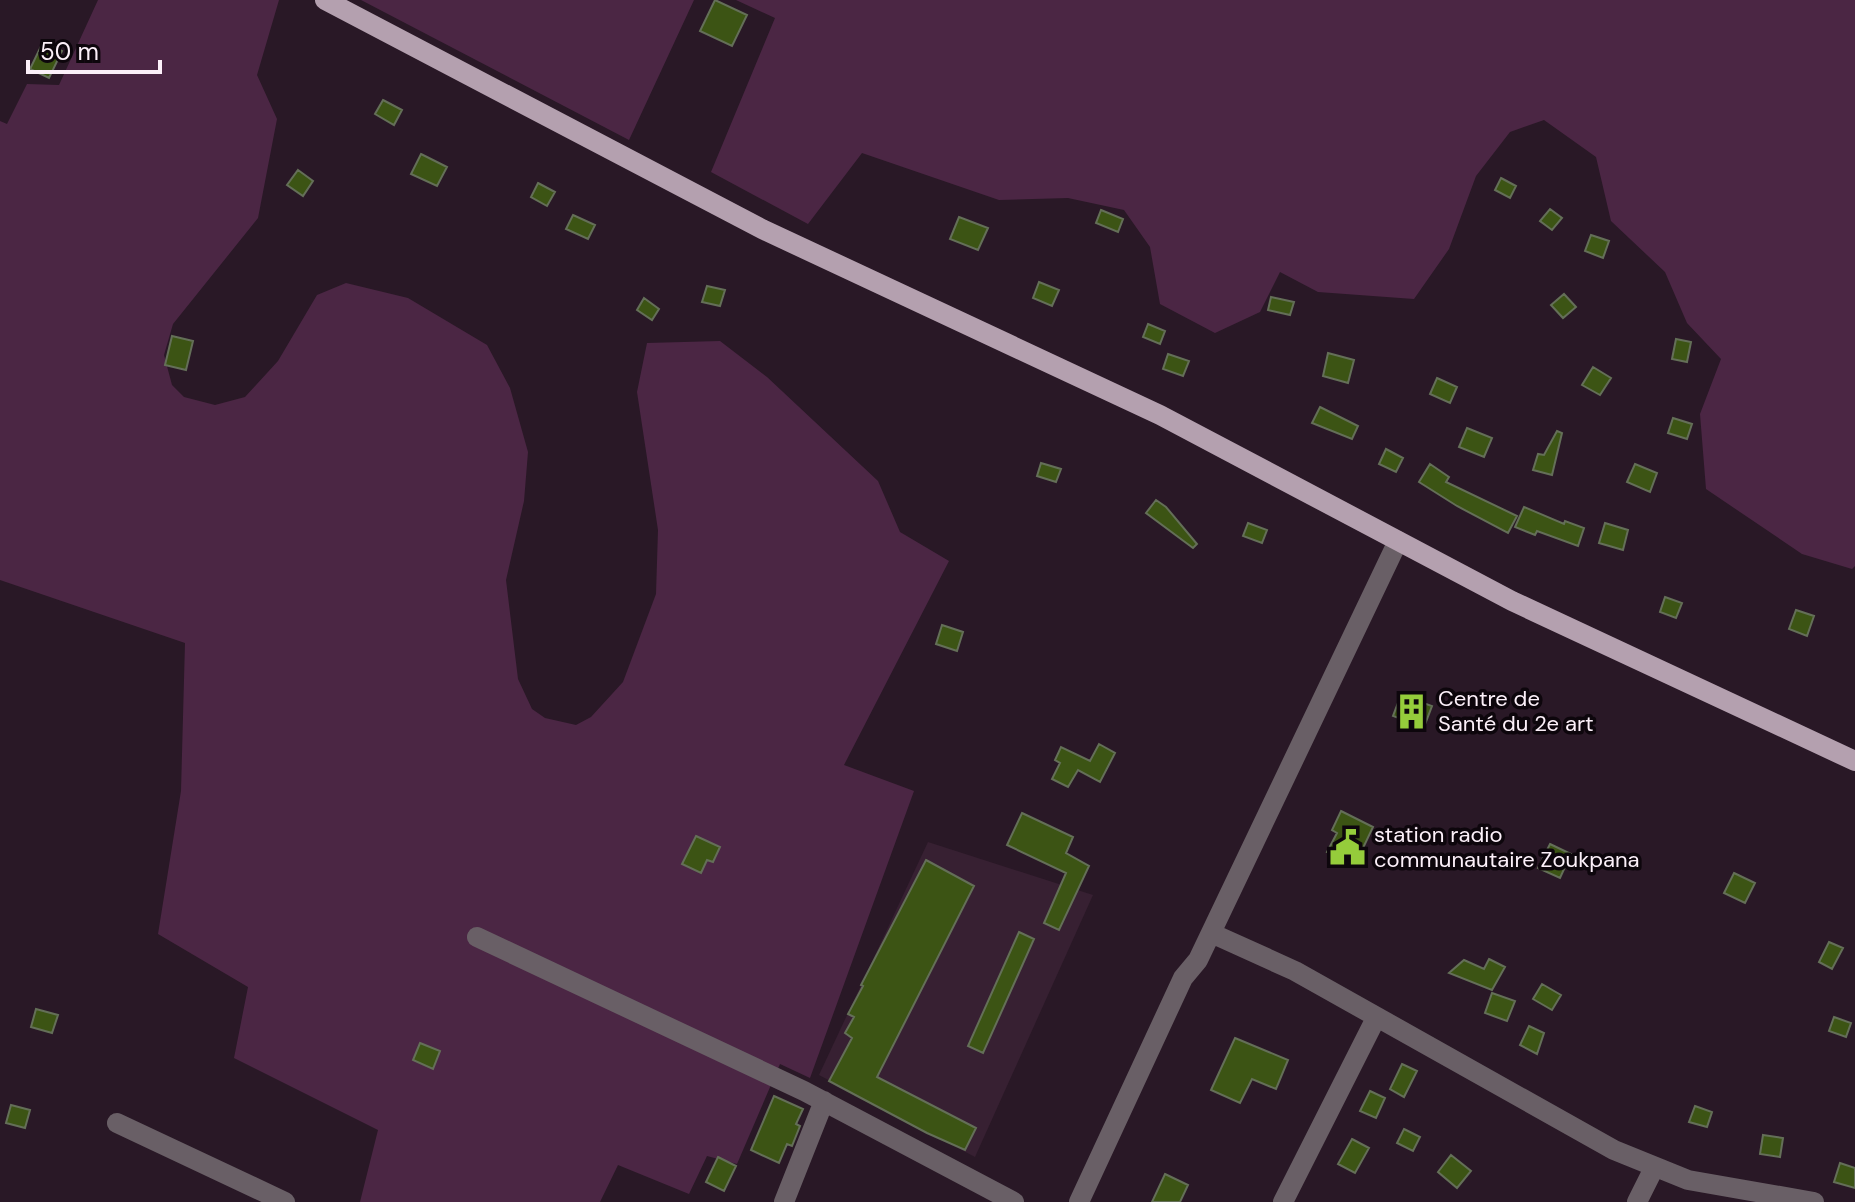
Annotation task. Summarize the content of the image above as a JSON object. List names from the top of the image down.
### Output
{
  "places": {
    "building": ["Centre de Santé du 2e art"],
    "public building": ["station radio communautaire Zoukpana"]
  },
  "scale_bar": "50 m"
}
